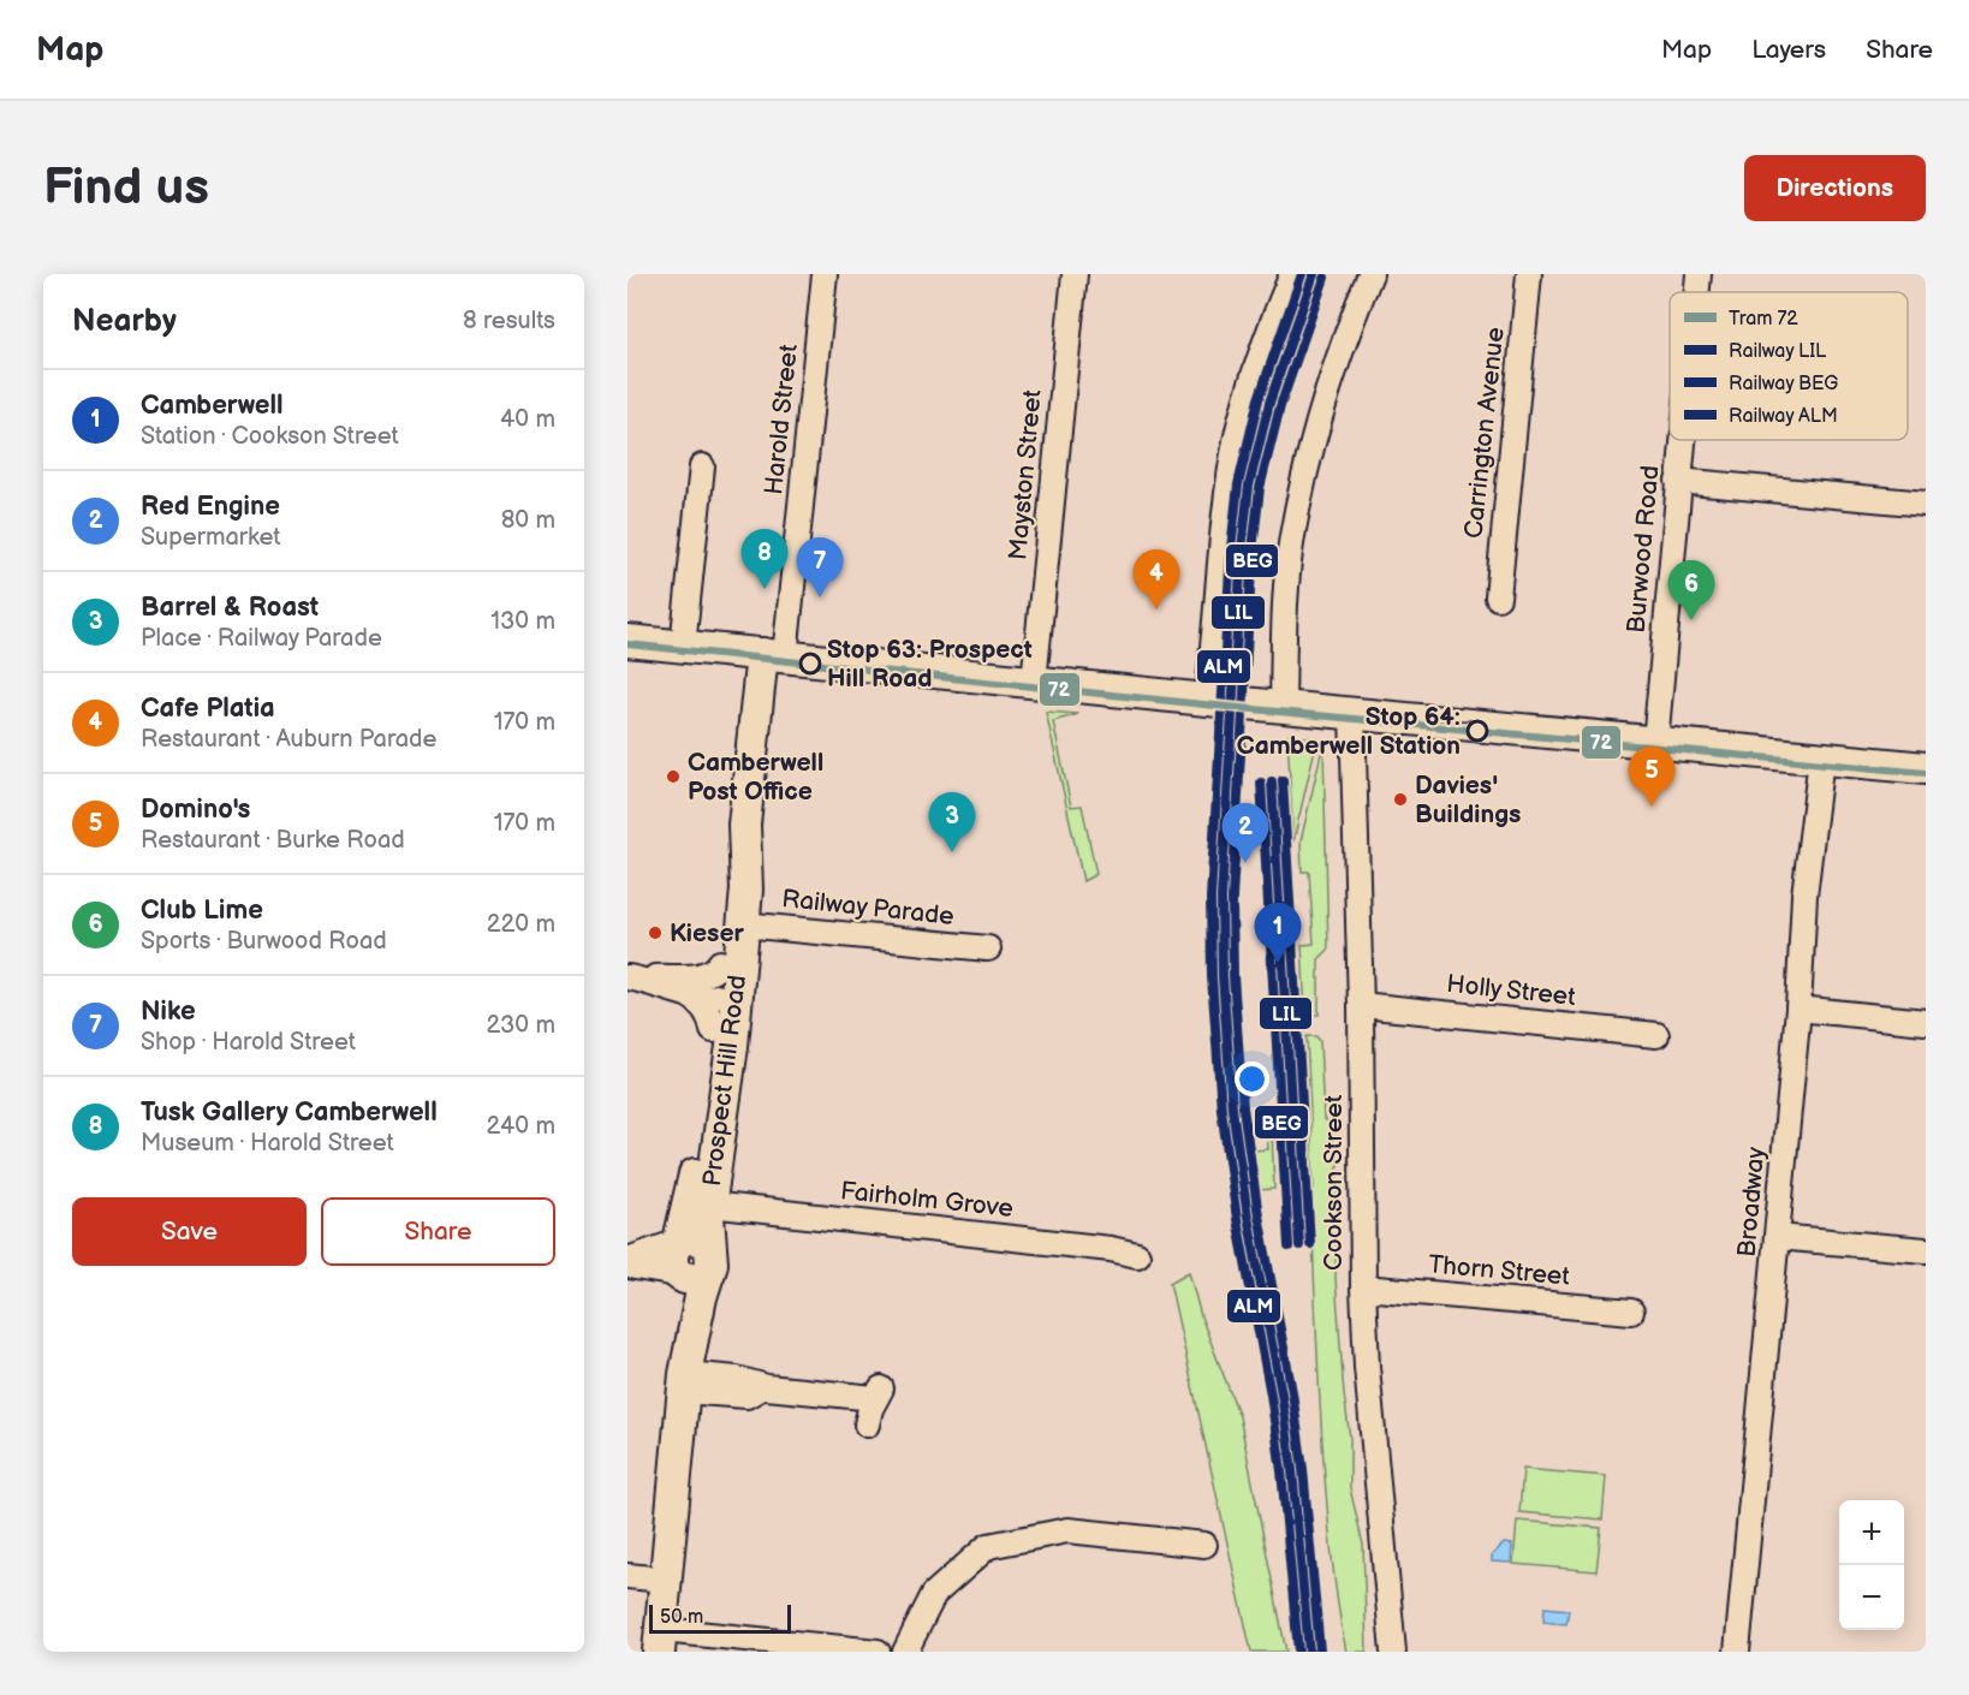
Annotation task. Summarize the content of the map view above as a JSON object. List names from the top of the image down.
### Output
{
  "streets": {
    "main road": ["Prospect Hill Road"],
    "street": [
      "Harold Street",
      "Carrington Avenue",
      "Mayston Street",
      "Burwood Road",
      "Railway Parade",
      "Holly Street",
      "Cookson Street",
      "Fairholm Grove",
      "Broadway",
      "Thorn Street"
    ]
  },
  "crossings": [
    ["Harold Street", "Prospect Hill Road"],
    ["Railway Parade", "Prospect Hill Road"],
    ["Holly Street", "Cookson Street"],
    ["Prospect Hill Road", "Fairholm Grove"],
    ["Cookson Street", "Thorn Street"]
  ],
  "places": [
    "Stop 63: Prospect Hill Road",
    "Stop 64: Camberwell Station",
    "Camberwell Post Office",
    "Davies' Buildings",
    "Kieser"
  ],
  "lines": [
    "rail line LIL",
    "rail line ALM",
    "rail line BEG",
    "tram line 72"
  ],
  "legend": [
    "Tram 72",
    "Railway LIL",
    "Railway BEG",
    "Railway ALM"
  ],
  "scale_bar": "50 m",
  "page": {
    "header": "Map",
    "nav": ["Map", "Layers", "Share"],
    "buttons": [
      "Directions",
      ["Save", "Share"]
    ],
    "title": "Find us",
    "heading": ["Nearby", "8 results"],
    "list": [
      {
        "mark": "1",
        "name": "Camberwell",
        "note": "Station · Cookson Street",
        "value": "40 m"
      },
      {
        "mark": "2",
        "name": "Red Engine",
        "note": "Supermarket",
        "value": "80 m"
      },
      {
        "mark": "3",
        "name": "Barrel & Roast",
        "note": "Place · Railway Parade",
        "value": "130 m"
      },
      {
        "mark": "4",
        "name": "Cafe Platia",
        "note": "Restaurant · Auburn Parade",
        "value": "170 m"
      },
      {
        "mark": "5",
        "name": "Domino's",
        "note": "Restaurant · Burke Road",
        "value": "170 m"
      },
      {
        "mark": "6",
        "name": "Club Lime",
        "note": "Sports · Burwood Road",
        "value": "220 m"
      },
      {
        "mark": "7",
        "name": "Nike",
        "note": "Shop · Harold Street",
        "value": "230 m"
      },
      {
        "mark": "8",
        "name": "Tusk Gallery Camberwell",
        "note": "Museum · Harold Street",
        "value": "240 m"
      }
    ],
    "pins": [
      "8",
      "7",
      "4",
      "6",
      "5",
      "3",
      "2",
      "1"
    ],
    "map_buttons": ["+", "−"],
    "scale": "50 m"
  }
}
